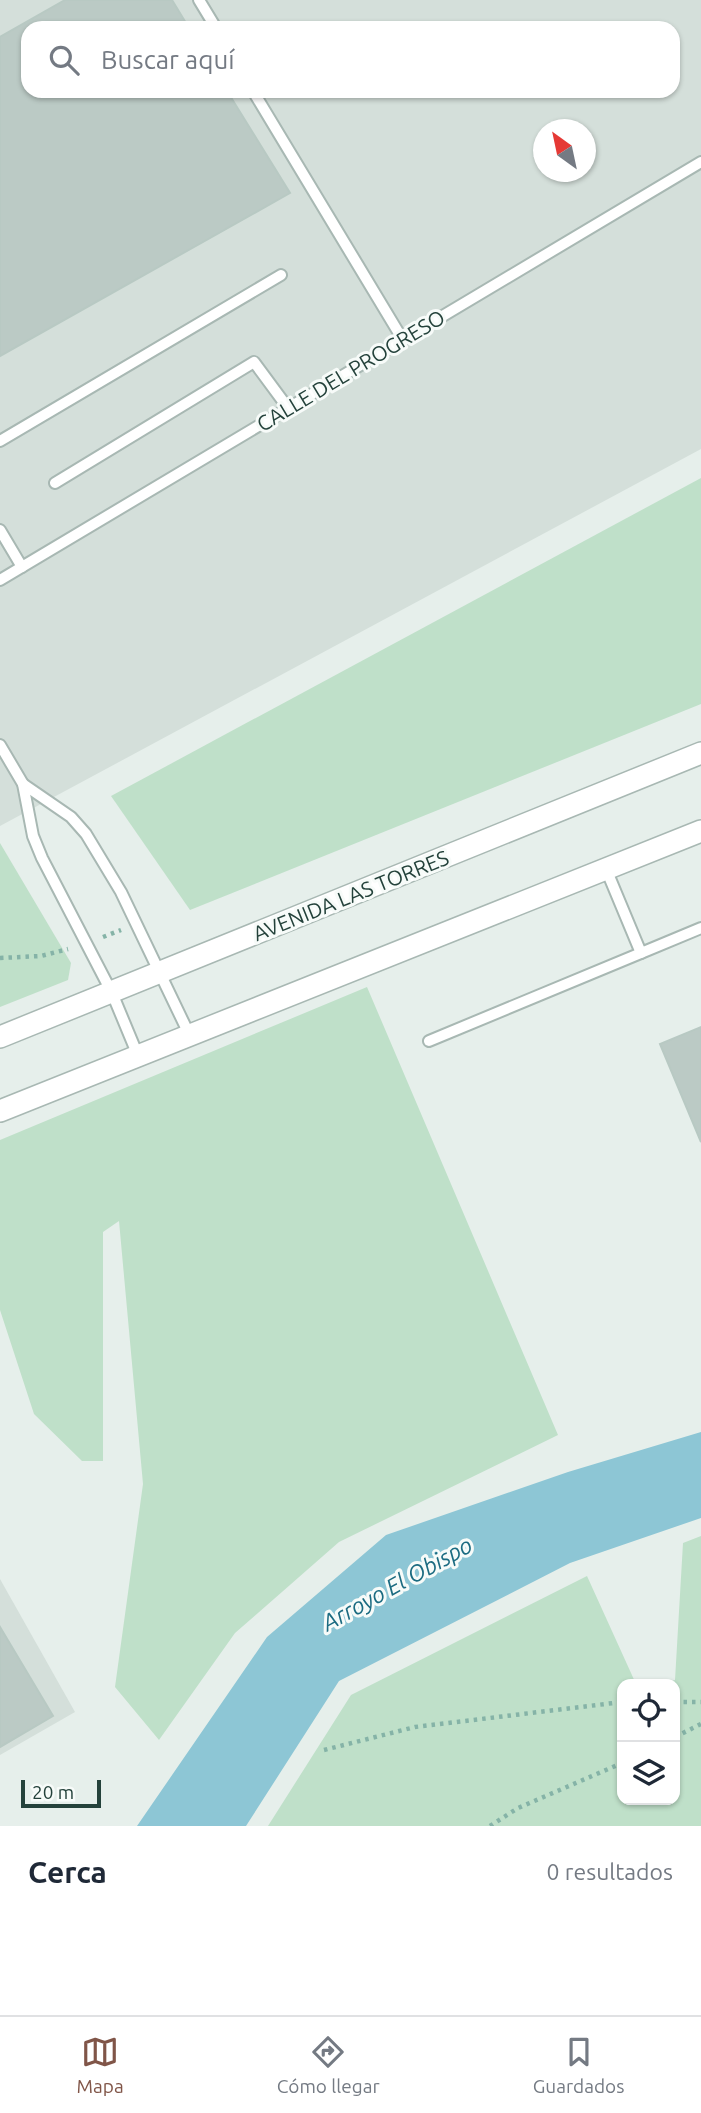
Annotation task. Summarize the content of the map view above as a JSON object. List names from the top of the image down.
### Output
{
  "streets": {
    "street": ["AVENIDA LAS TORRES"],
    "lane": ["CALLE DEL PROGRESO"]
  },
  "water": ["Arroyo El Obispo"],
  "scale_bar": "20 m",
  "north": "top left",
  "page": {
    "search": "Buscar aquí",
    "scale": "20 m",
    "heading": ["Cerca", "0 resultados"],
    "nav": ["Mapa", "Cómo llegar", "Guardados"]
  }
}
